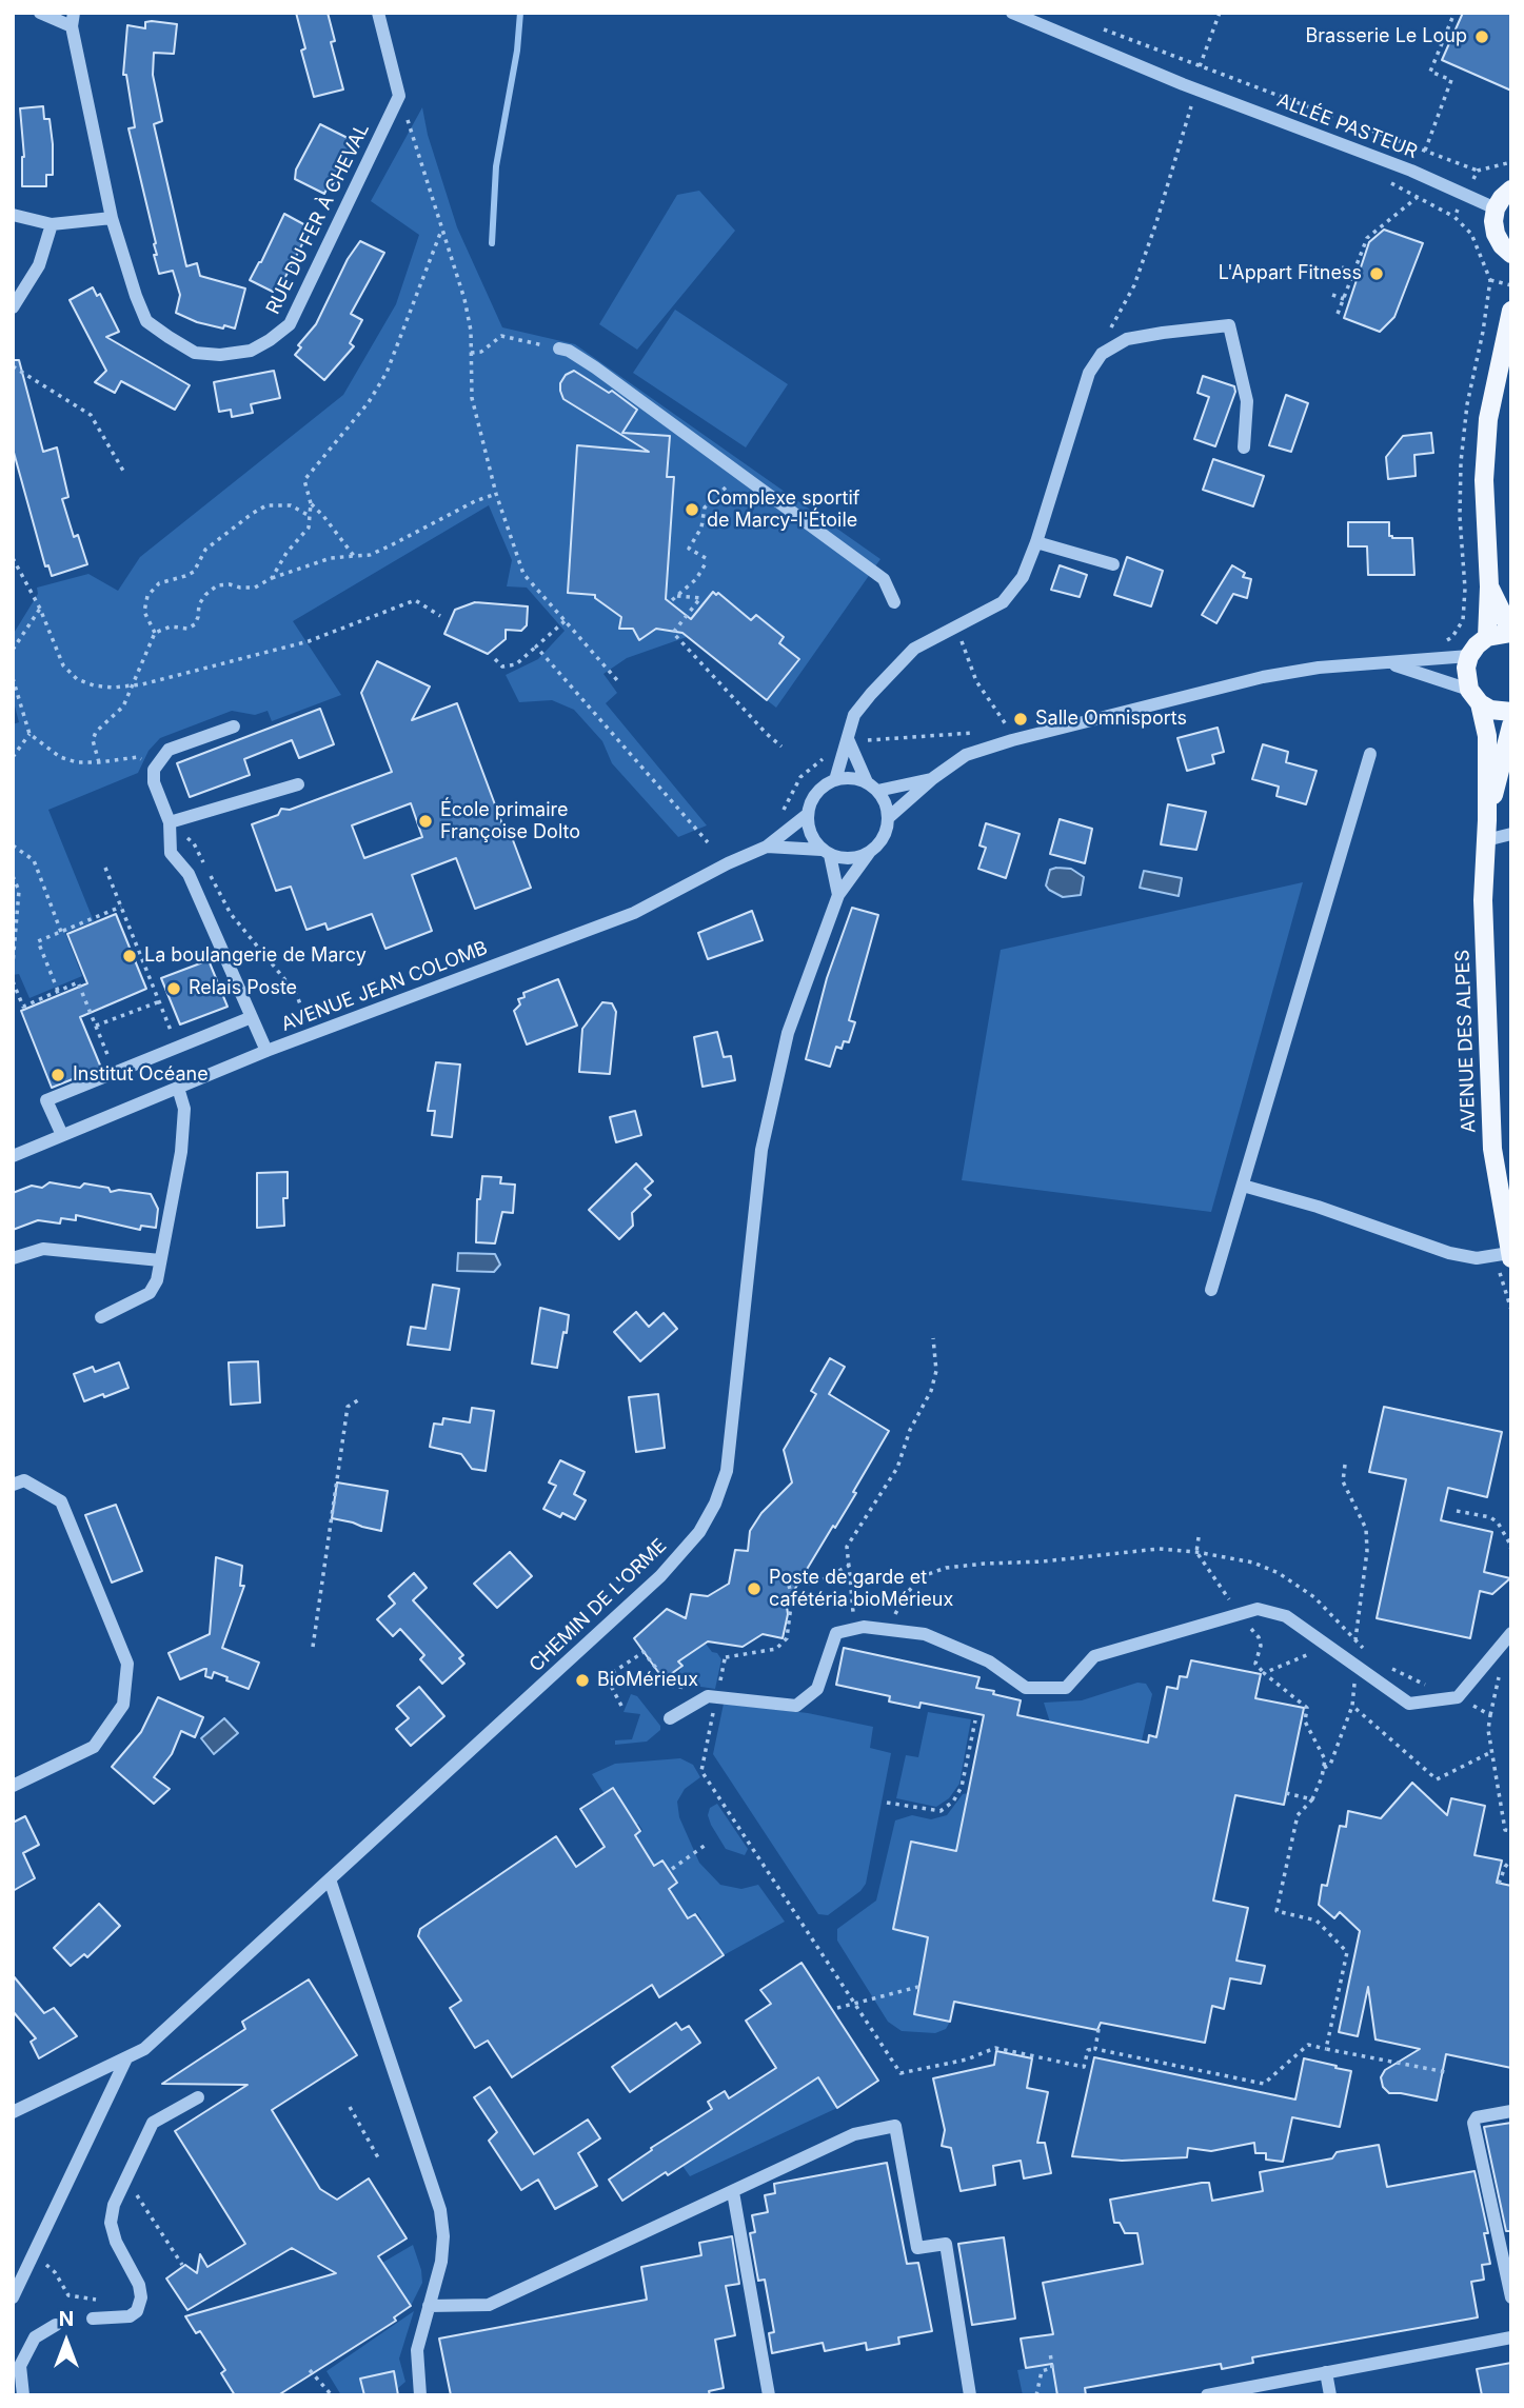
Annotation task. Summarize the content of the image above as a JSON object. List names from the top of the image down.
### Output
{
  "streets": {
    "main road": ["AVENUE DES ALPES"],
    "street": [
      "ALLÉE PASTEUR",
      "RUE DU FER À CHEVAL",
      "AVENUE JEAN COLOMB",
      "CHEMIN DE L'ORME"
    ]
  },
  "crossings": [
    ["AVENUE JEAN COLOMB", "CHEMIN DE L'ORME"]
  ],
  "places": [
    "Brasserie Le Loup",
    "L'Appart Fitness",
    "Complexe sportif de Marcy-l'Étoile",
    "Salle Omnisports",
    "École primaire Françoise Dolto",
    "La boulangerie de Marcy",
    "Relais Poste",
    "Institut Océane",
    "Poste de garde et cafétéria bioMérieux",
    "BioMérieux"
  ],
  "north": "top"
}
